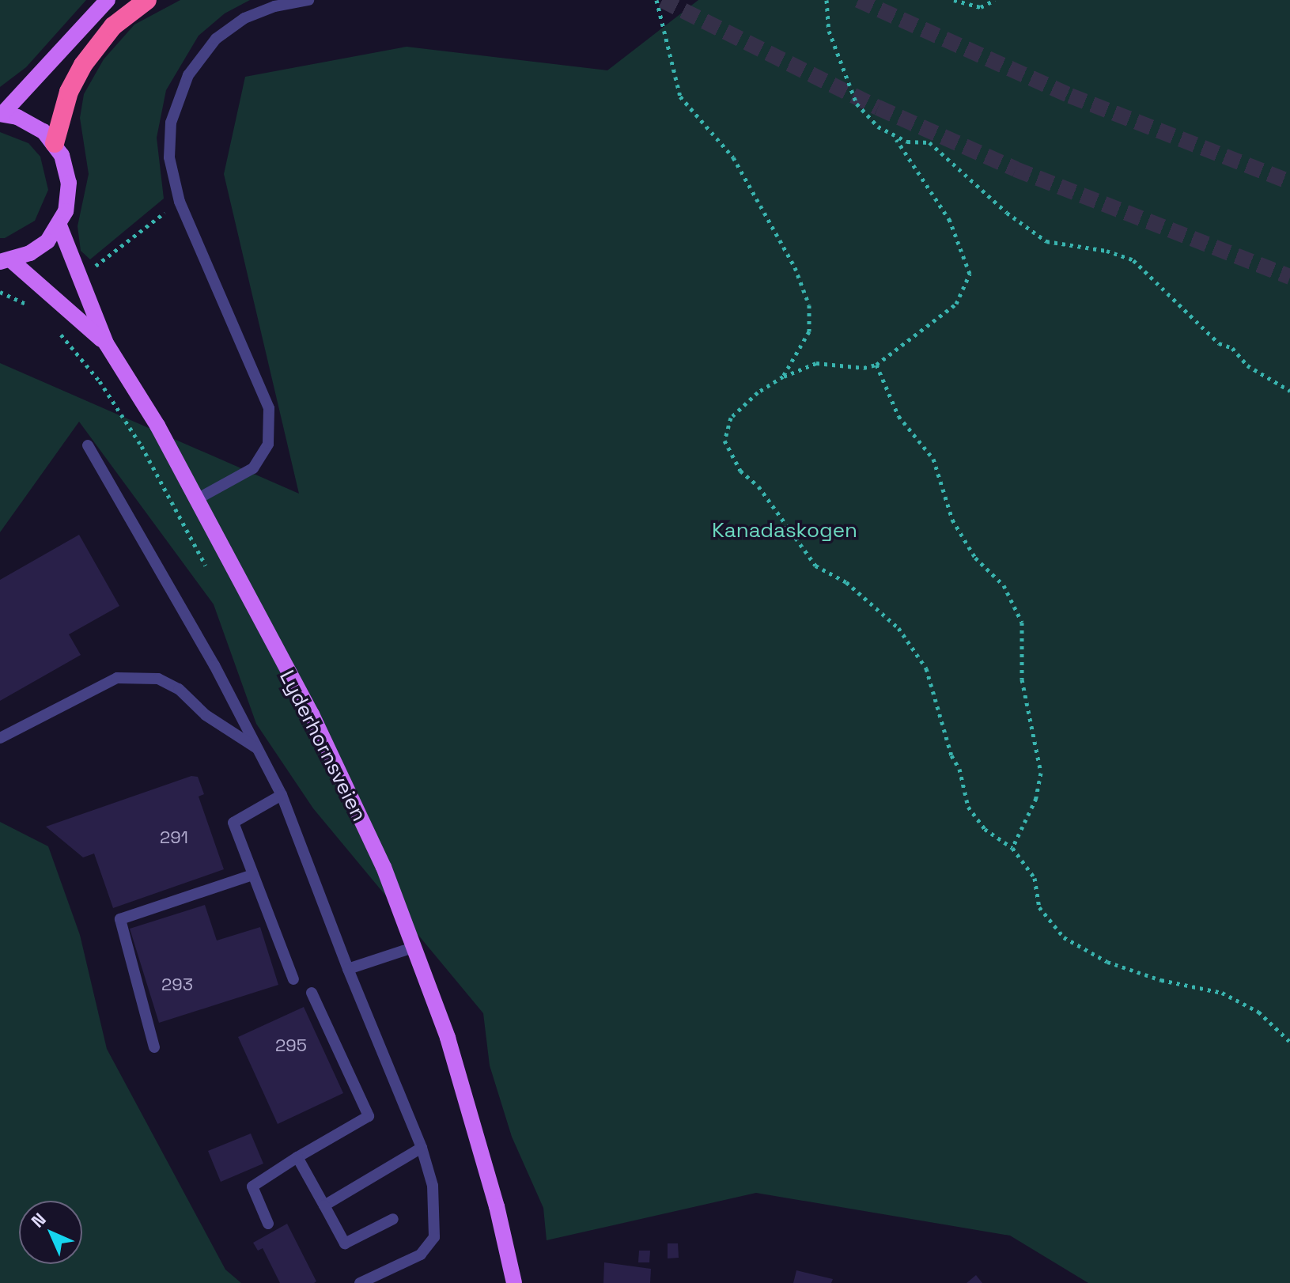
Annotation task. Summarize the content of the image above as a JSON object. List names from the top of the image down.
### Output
{
  "streets": {
    "main road": ["Lyderhornsveien"]
  },
  "parks": ["Kanadaskogen"],
  "house_numbers": ["291", "293", "295"],
  "north": "top left"
}
